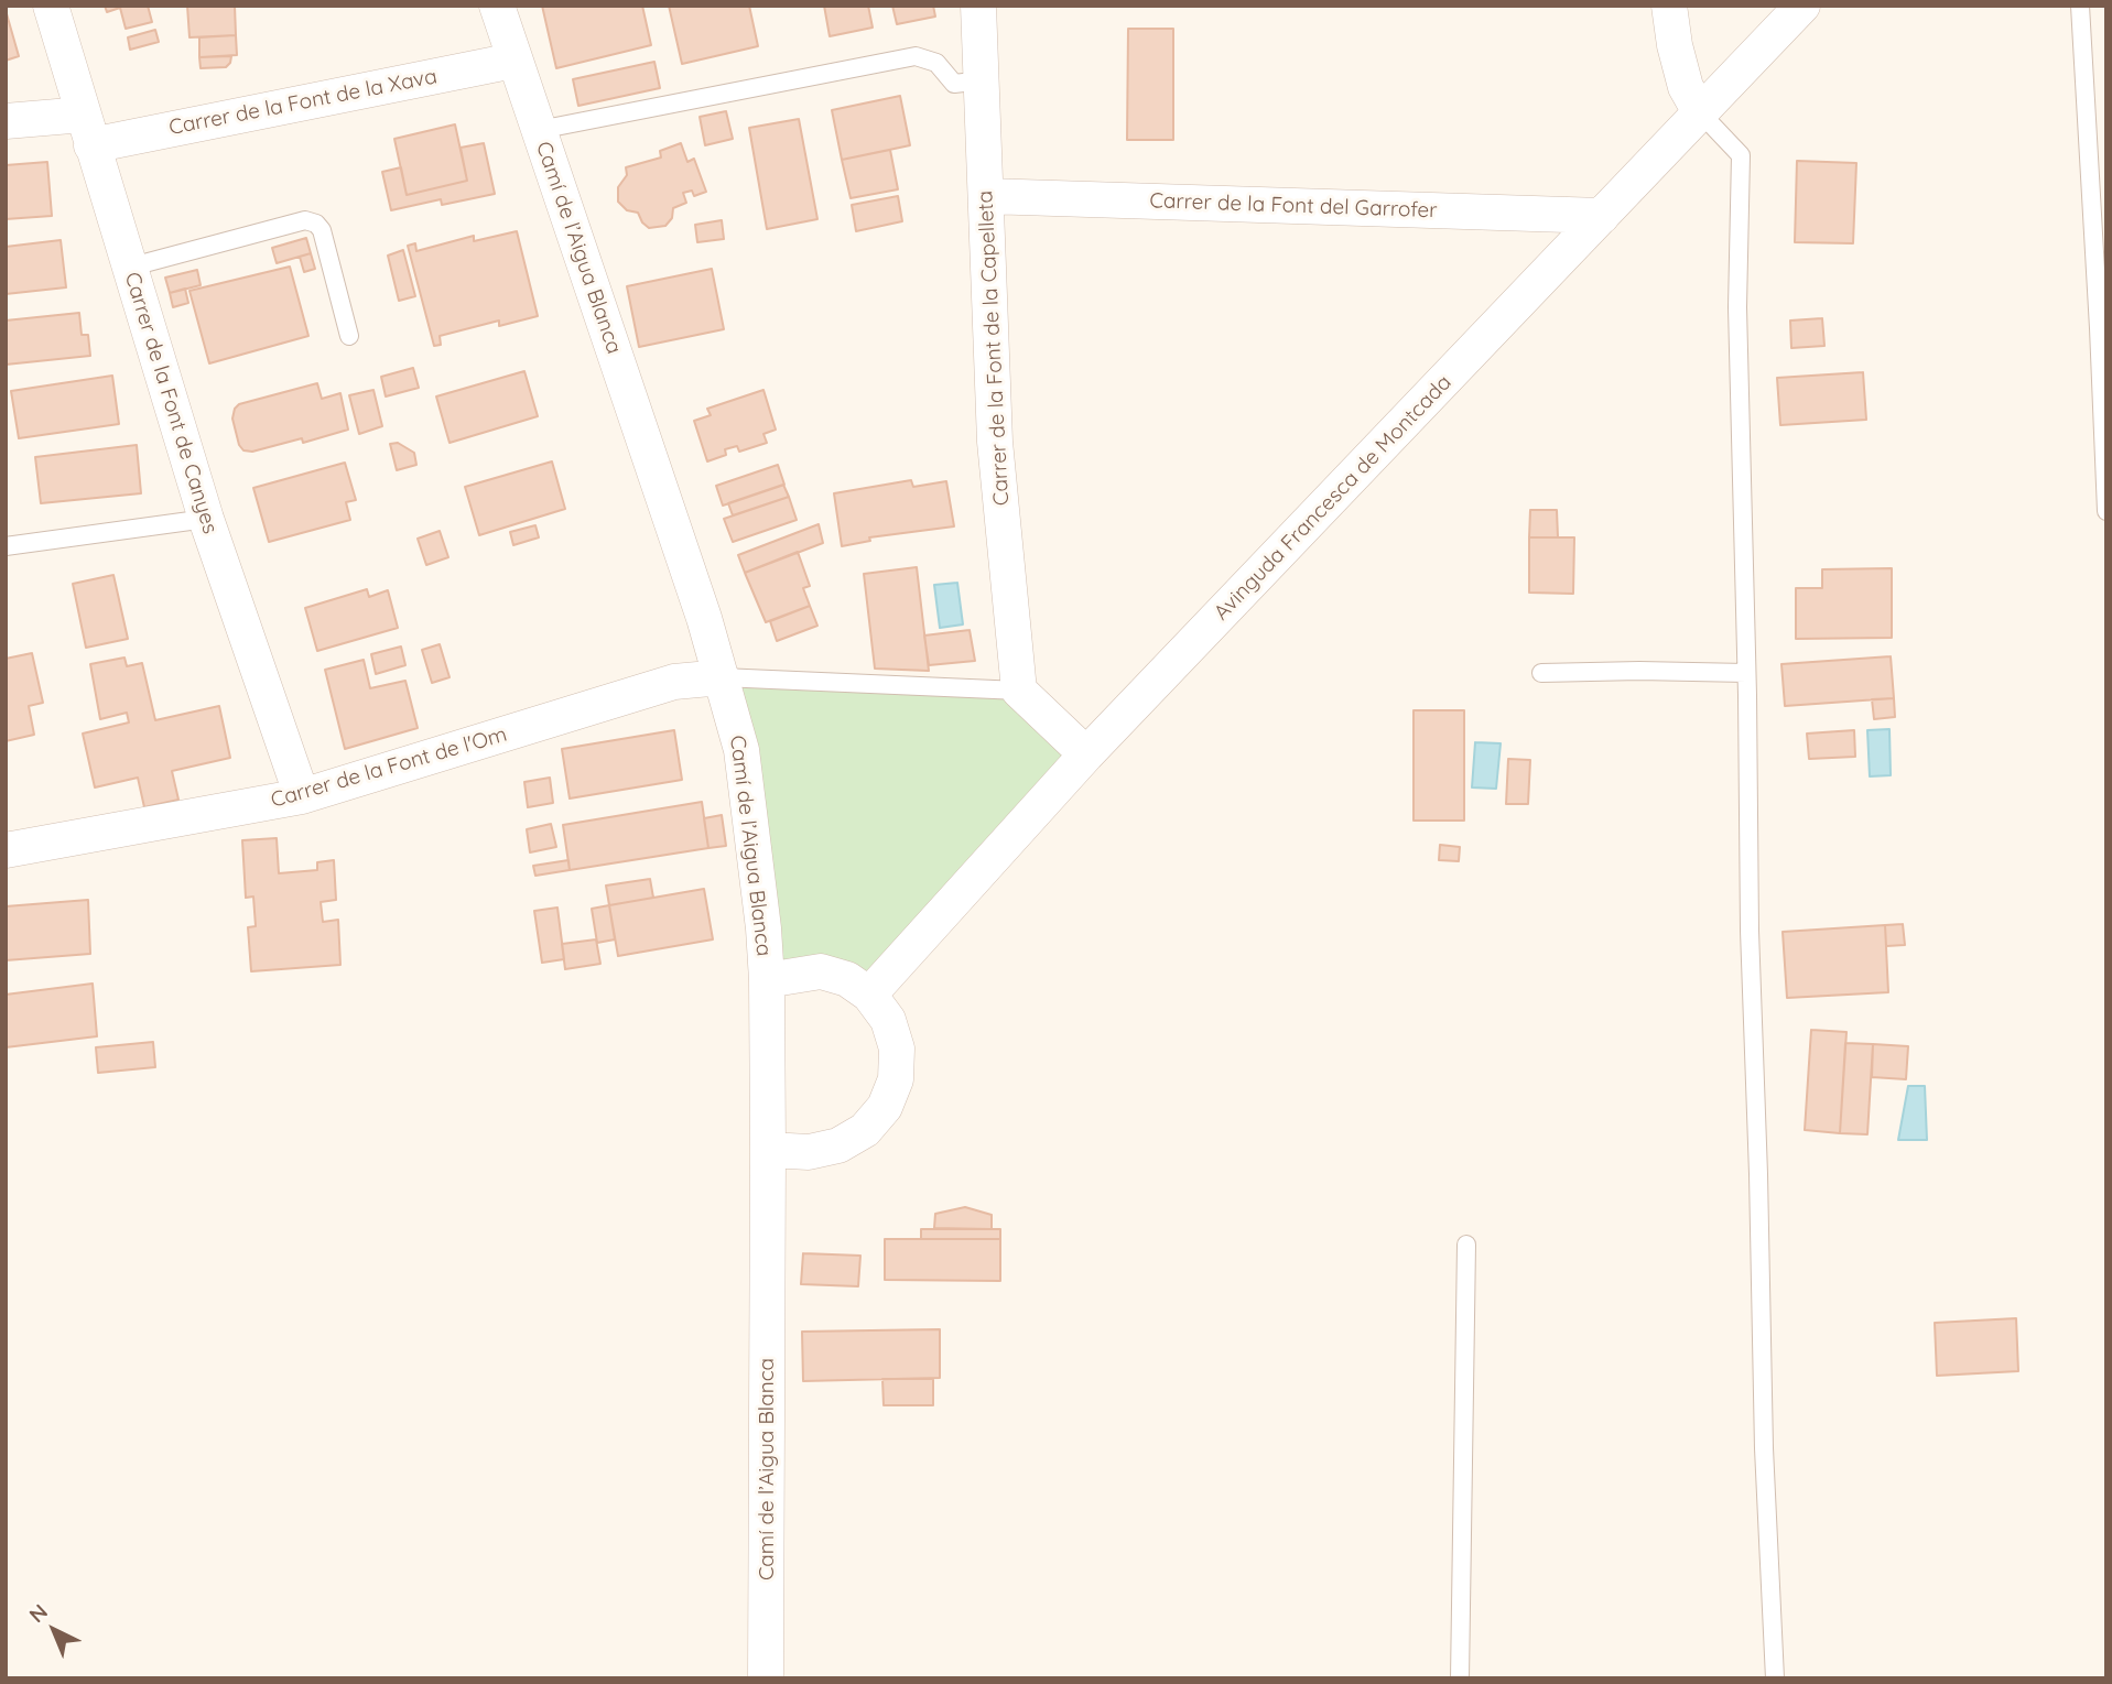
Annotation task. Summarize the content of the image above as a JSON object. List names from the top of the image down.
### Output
{
  "streets": {
    "street": [
      "Carrer de la Font de la Xava",
      "Carrer de la Font del Garrofer",
      "Camí de l’Aigua Blanca",
      "Carrer de la Font de la Capelleta",
      "Carrer de la Font de Canyes",
      "Avinguda Francesca de Montcada",
      "Carrer de la Font de l'Om"
    ]
  },
  "crossings": [
    ["Carrer de la Font de la Xava", "Camí de l’Aigua Blanca"],
    ["Carrer de la Font de la Xava", "Carrer de la Font de Canyes"],
    ["Carrer de la Font del Garrofer", "Carrer de la Font de la Capelleta"],
    ["Carrer de la Font del Garrofer", "Avinguda Francesca de Montcada"],
    ["Camí de l’Aigua Blanca", "Avinguda Francesca de Montcada"],
    ["Camí de l’Aigua Blanca", "Carrer de la Font de l'Om"],
    ["Carrer de la Font de Canyes", "Carrer de la Font de l'Om"]
  ],
  "north": "top left"
}
